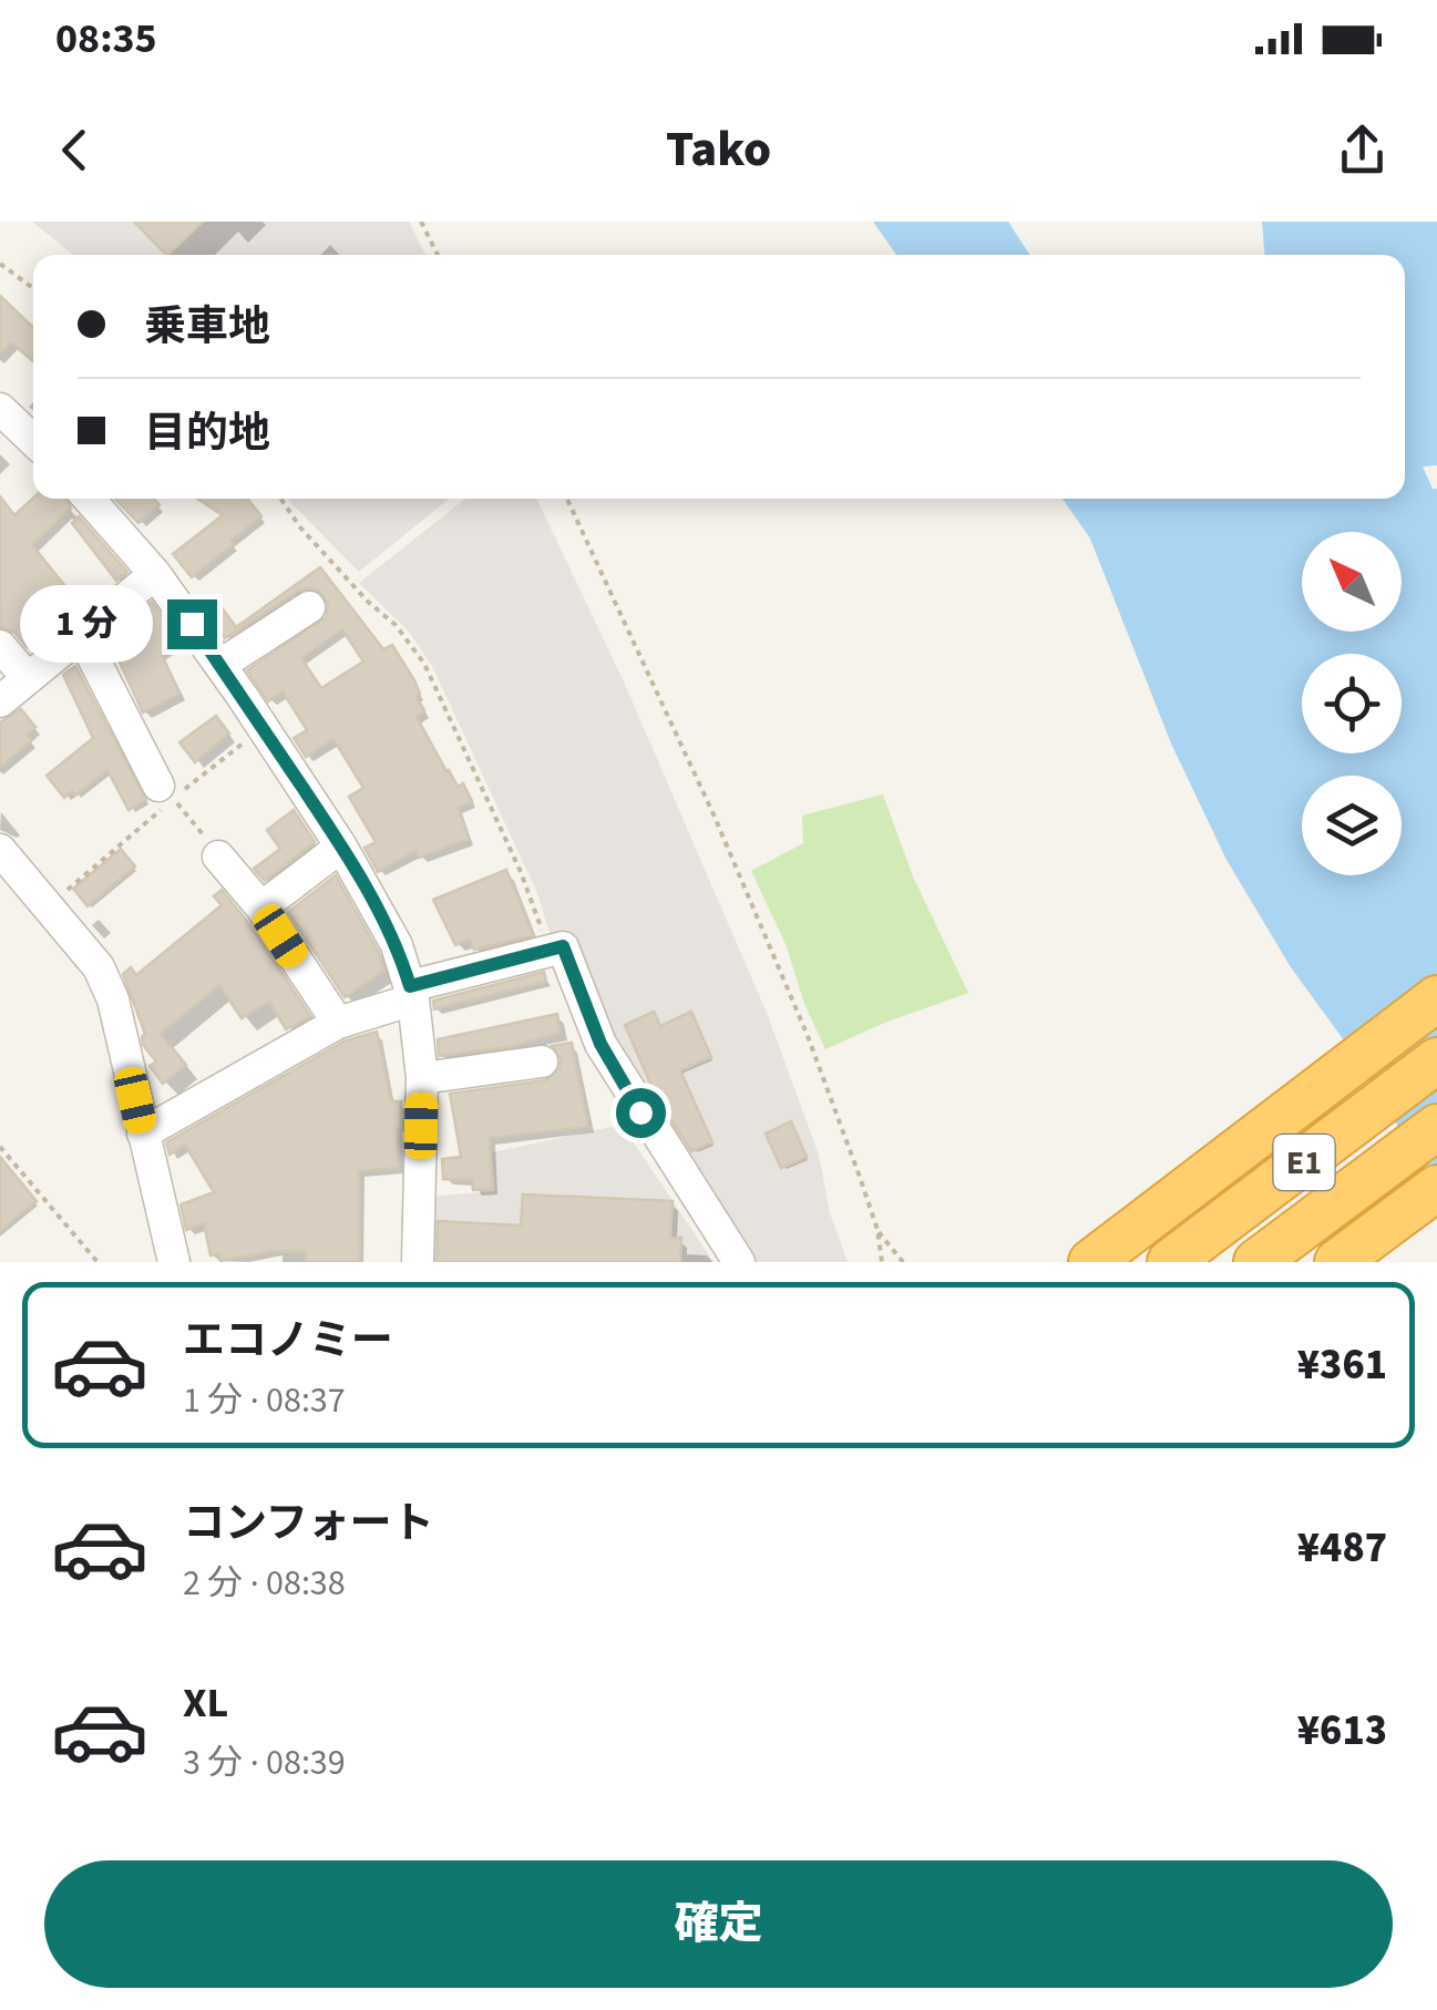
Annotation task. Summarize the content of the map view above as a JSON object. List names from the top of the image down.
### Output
{
  "streets": {
    "highway": ["E1"]
  },
  "north": "top left",
  "page": {
    "status": "08:35",
    "header": "Tako",
    "banner": ["乗車地", "目的地"],
    "bubble": "1 分",
    "list": [
      {
        "name": "エコノミー",
        "note": "1 分 · 08:37",
        "value": "¥361"
      },
      {
        "name": "コンフォート",
        "note": "2 分 · 08:38",
        "value": "¥487"
      },
      {
        "name": "XL",
        "note": "3 分 · 08:39",
        "value": "¥613"
      }
    ],
    "buttons": "確定"
  }
}
